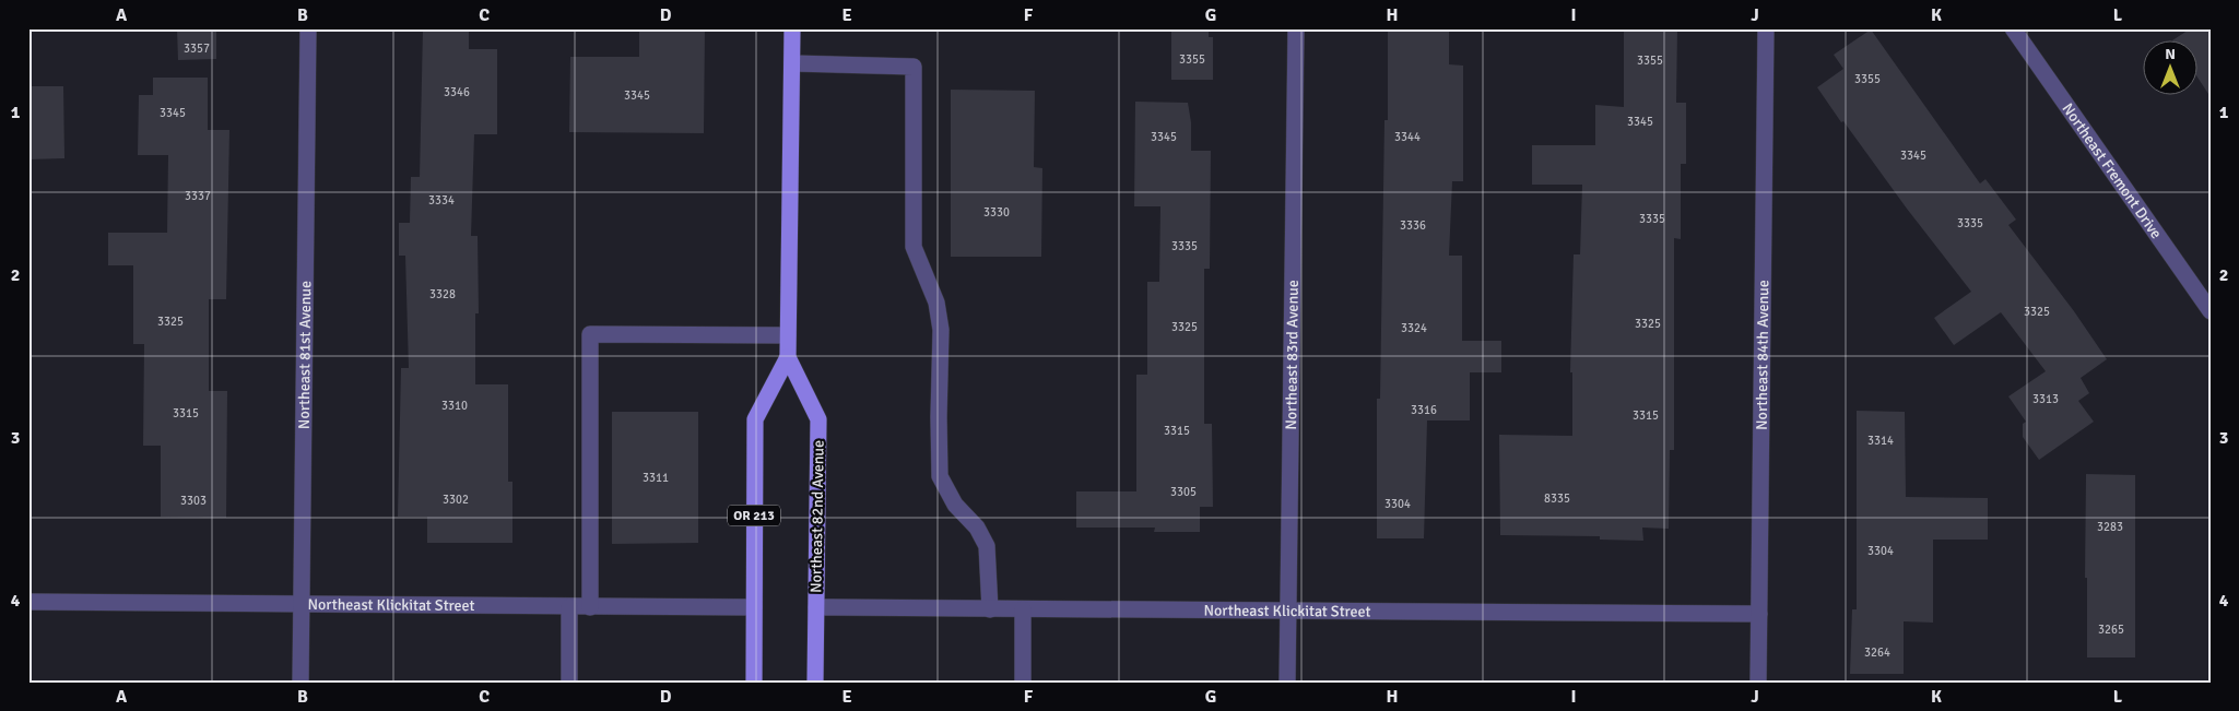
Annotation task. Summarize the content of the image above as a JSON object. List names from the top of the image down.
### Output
{
  "streets": {
    "main road": ["OR 213", "Northeast 82nd Avenue"],
    "street": [
      "Northeast Fremont Drive",
      "Northeast 81st Avenue",
      "Northeast 84th Avenue",
      "Northeast 83rd Avenue",
      "Northeast Klickitat Street"
    ]
  },
  "crossings": [
    ["Northeast 81st Avenue", "Northeast Klickitat Street"],
    ["Northeast 84th Avenue", "Northeast Klickitat Street"],
    ["Northeast 83rd Avenue", "Northeast Klickitat Street"],
    ["Northeast 82nd Avenue", "Northeast Klickitat Street"]
  ],
  "house_numbers": [
    "3357",
    "3355",
    "3355",
    "3355",
    "3346",
    "3345",
    "3345",
    "3345",
    "3345",
    "3344",
    "3345",
    "3337",
    "3334",
    "3330",
    "3335",
    "3335",
    "3336",
    "3335",
    "3328",
    "3325",
    "3325",
    "3325",
    "3325",
    "3324",
    "3313",
    "3310",
    "3316",
    "3315",
    "3315",
    "3315",
    "3314",
    "3311",
    "3305",
    "8335",
    "3302",
    "3303",
    "3304",
    "3283",
    "3304",
    "3265",
    "3264"
  ],
  "north": "top",
  "grid": {
    "columns": [
      "A",
      "B",
      "C",
      "D",
      "E",
      "F",
      "G",
      "H",
      "I",
      "J",
      "K",
      "L"
    ],
    "rows": [
      "1",
      "2",
      "3",
      "4"
    ]
  }
}
